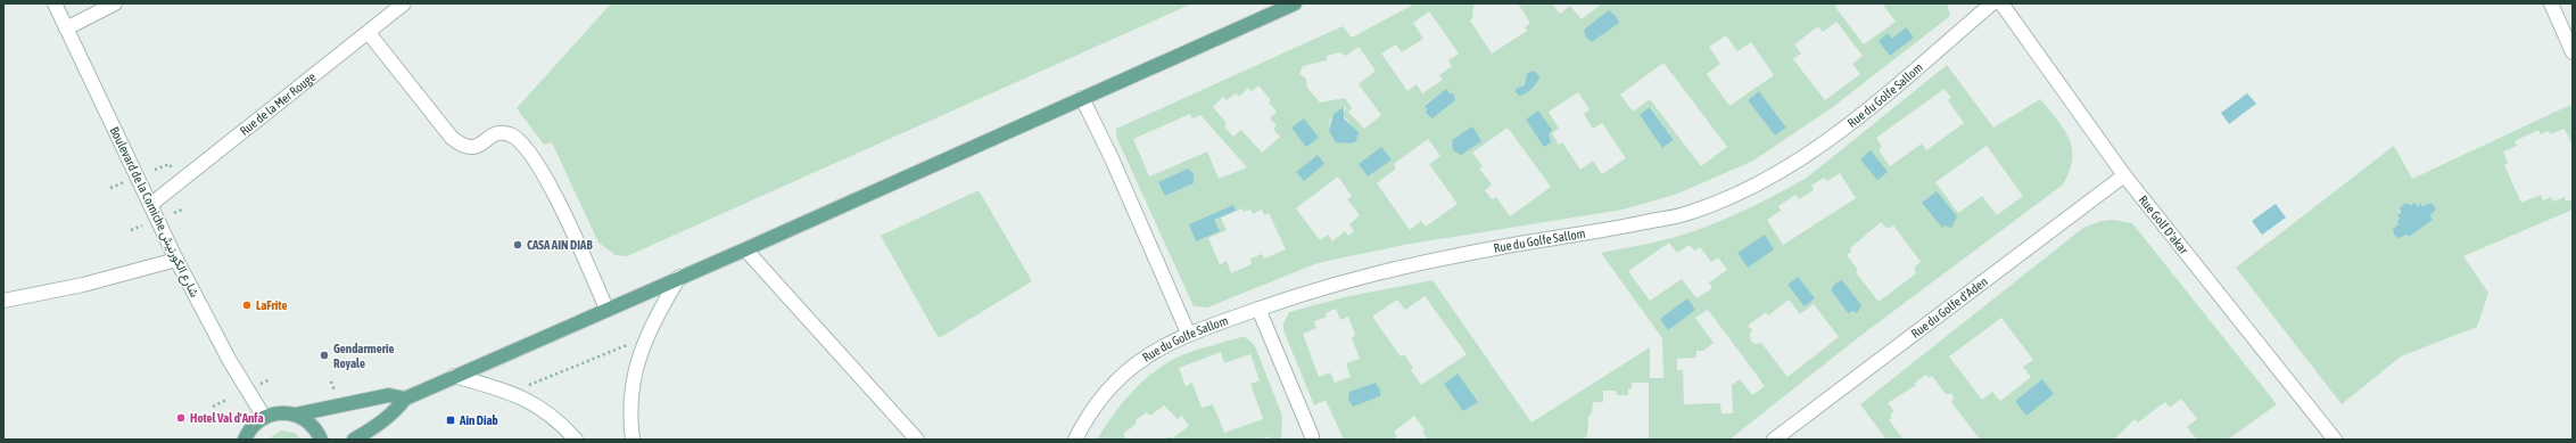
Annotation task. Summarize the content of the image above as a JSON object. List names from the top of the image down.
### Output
{
  "streets": {
    "street": [
      "Rue du Golfe Sallom",
      "Rue de la Mer Rouge",
      "Boulevard de la Corniche شارع الكورنيش",
      "Rue Golf D'akar",
      "Rue du Golfe d'Aden"
    ]
  },
  "crossings": [
    ["Rue de la Mer Rouge", "Boulevard de la Corniche شارع الكورنيش"],
    ["Rue Golf D'akar", "Rue du Golfe d'Aden"]
  ],
  "places": {
    "other": [
      "CASA AIN DIAB",
      "LaFrite",
      "Gendarmerie Royale",
      "Hotel Val d'Anfa"
    ],
    "transit": ["Ain Diab"]
  }
}
